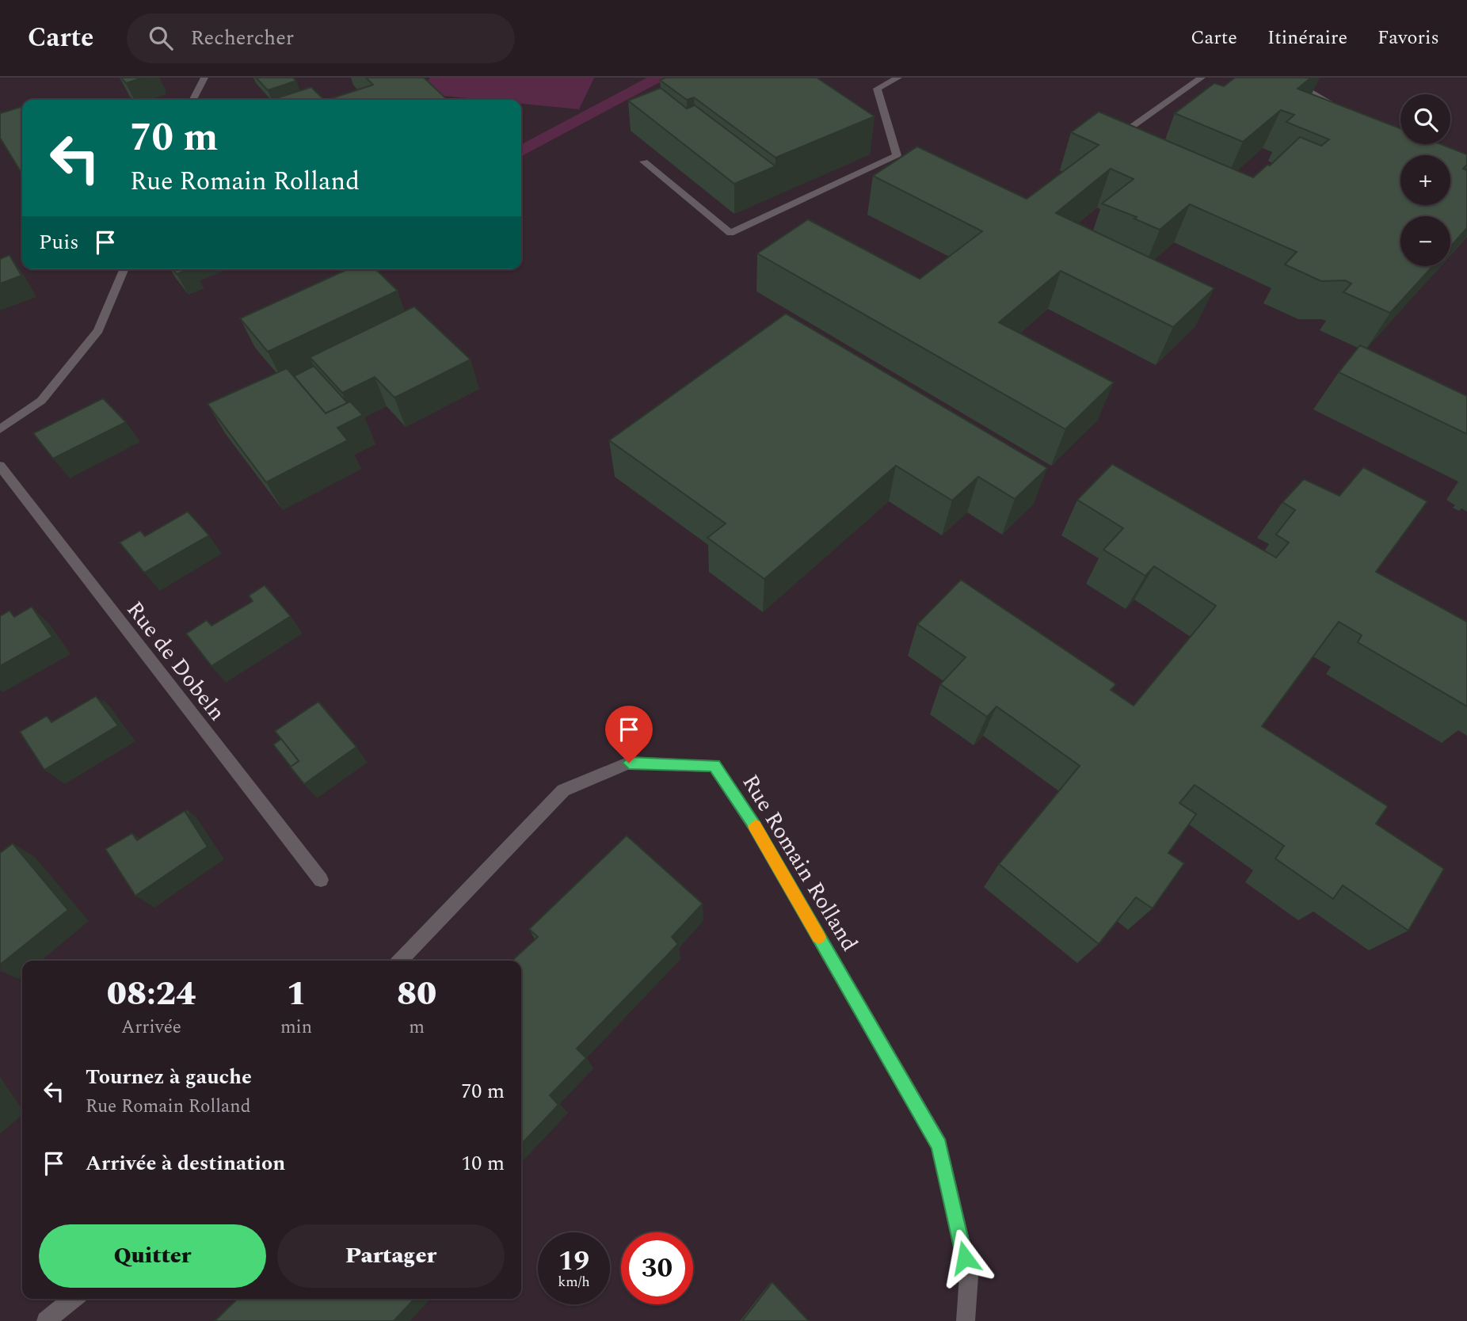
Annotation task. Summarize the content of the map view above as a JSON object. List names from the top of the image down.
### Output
{
  "streets": {
    "street": ["Rue de Dobeln", "Rue Romain Rolland"]
  },
  "page": {
    "header": "Carte",
    "search": "Rechercher",
    "nav": ["Carte", "Itinéraire", "Favoris"],
    "map_buttons": ["+", "−"],
    "turn": ["70 m", "Rue Romain Rolland"],
    "then": "Puis",
    "eta": [
      "08:24",
      "Arrivée",
      "1",
      "min",
      "80",
      "m"
    ],
    "list": [
      {
        "name": "Tournez à gauche",
        "note": "Rue Romain Rolland",
        "value": "70 m"
      },
      {
        "name": "Arrivée à destination",
        "value": "10 m"
      }
    ],
    "buttons": ["Quitter", "Partager"],
    "speed": "19 km/h",
    "limit": "30"
  }
}
